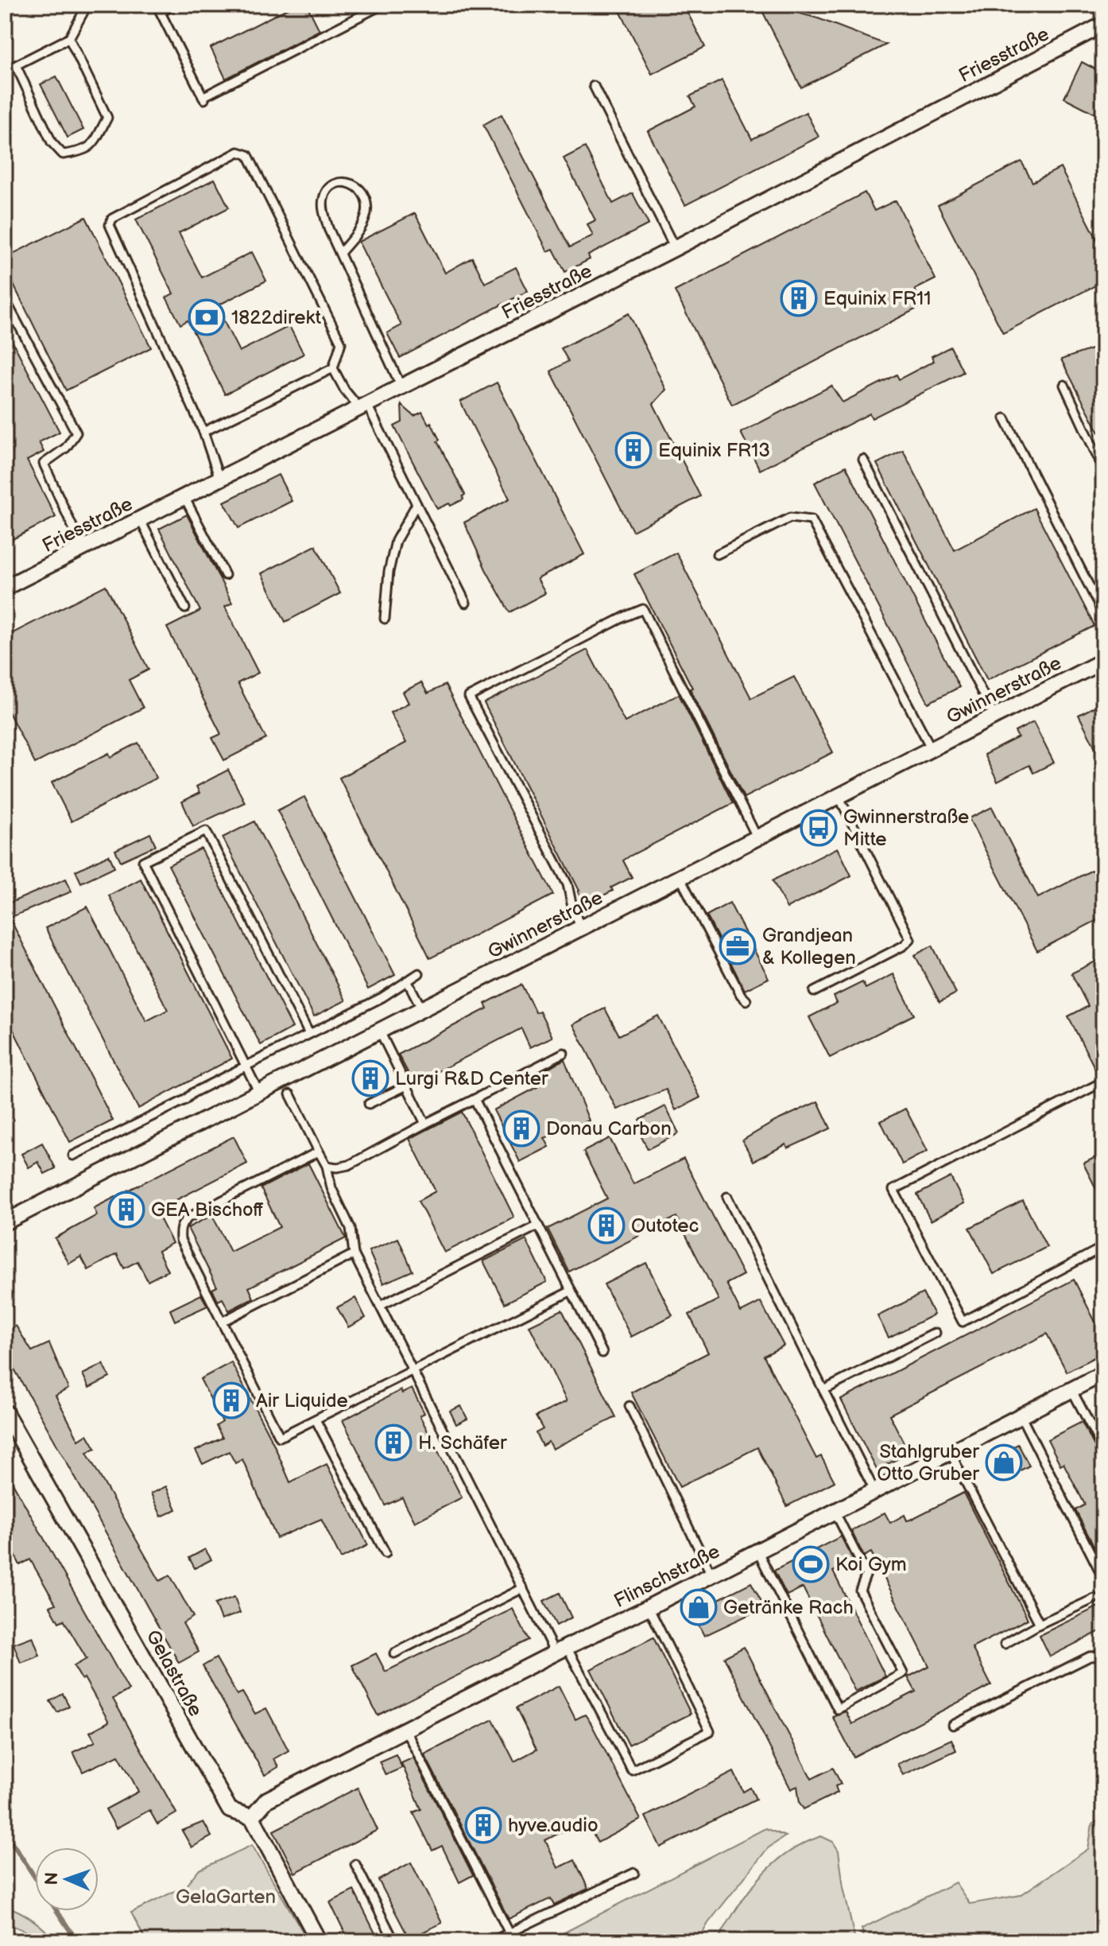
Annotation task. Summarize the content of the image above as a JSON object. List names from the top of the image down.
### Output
{
  "streets": {
    "street": [
      "Friesstraße",
      "Gwinnerstraße",
      "Flinschstraße",
      "Gelastraße"
    ]
  },
  "crossings": [
    ["Flinschstraße", "Gelastraße"]
  ],
  "parks": ["GelaGarten"],
  "places": {
    "building": [
      "Equinix FR11",
      "Equinix FR13",
      "Lurgi R&D Center",
      "Donau Carbon",
      "GEA Bischoff",
      "Outotec",
      "Air Liquide",
      "H. Schäfer",
      "hyve.audio"
    ],
    "bank": ["1822direkt"],
    "bus stop": ["Gwinnerstraße Mitte"],
    "office": ["Grandjean & Kollegen"],
    "shop": ["Stahlgruber Otto Gruber", "Getränke Rach"],
    "sports": ["Koi Gym"]
  },
  "north": "left"
}
